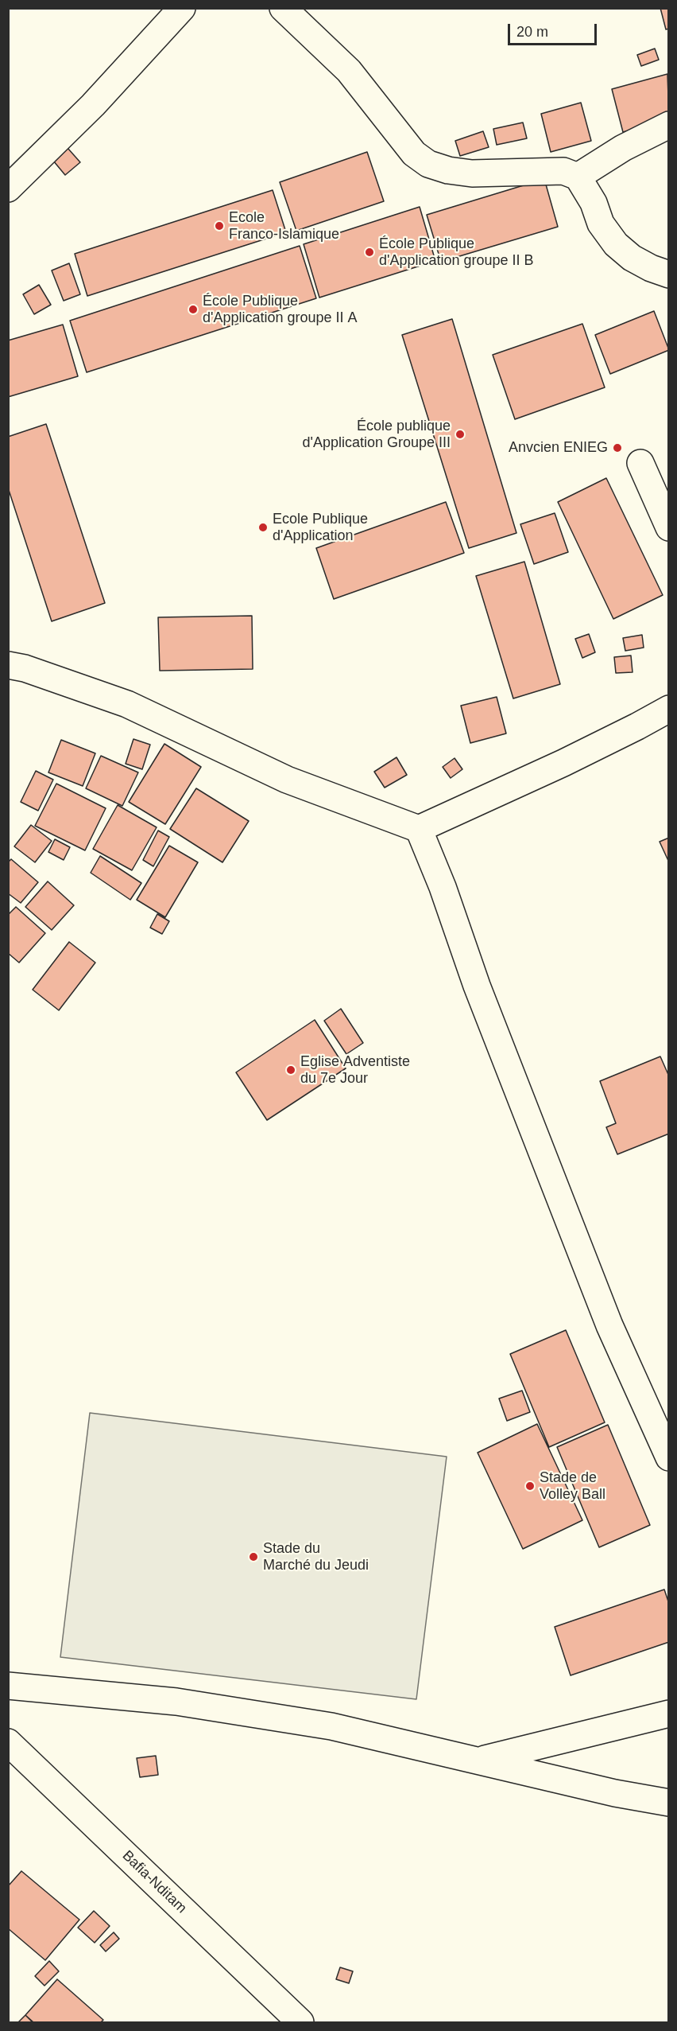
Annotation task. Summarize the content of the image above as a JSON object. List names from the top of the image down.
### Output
{
  "streets": {
    "street": ["Bafia-Nditam"]
  },
  "places": [
    "Ecole Franco-Islamique",
    "École Publique d'Application groupe II B",
    "École Publique d'Application groupe II A",
    "École publique d'Application Groupe III",
    "Anvcien ENIEG",
    "Ecole Publique d'Application",
    "Eglise Adventiste du 7e Jour",
    "Stade de Volley Ball",
    "Stade du Marché du Jeudi"
  ],
  "scale_bar": "20 m"
}
